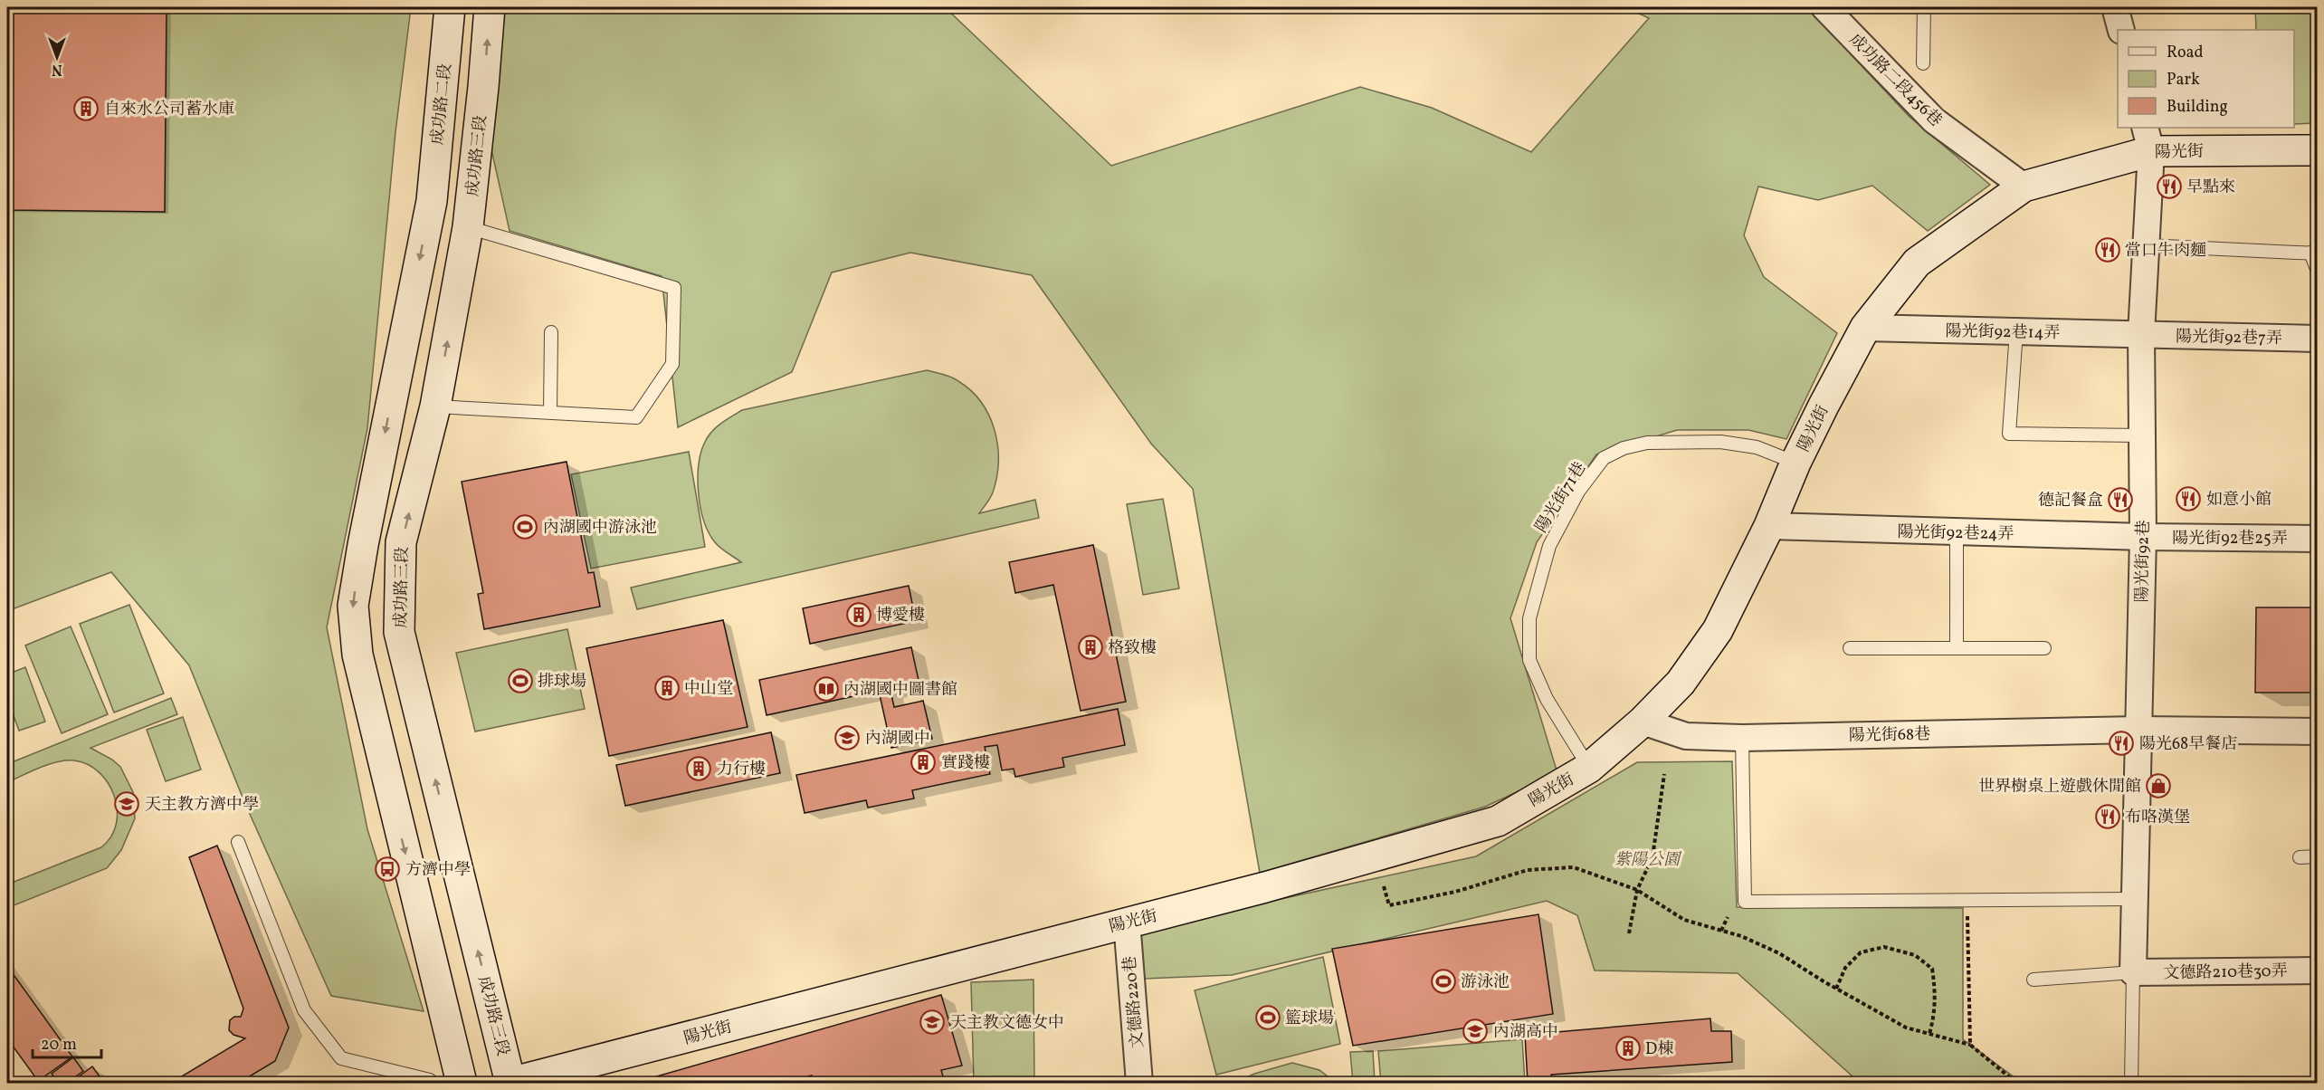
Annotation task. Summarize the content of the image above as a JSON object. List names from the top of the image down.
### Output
{
  "streets": {
    "main road": ["成功路二段", "陽光街", "成功路三段"],
    "street": [
      "成功路二段456巷",
      "陽光街92巷14弄",
      "陽光街92巷7弄",
      "陽光街92巷24弄",
      "陽光街92巷25弄",
      "陽光街92巷",
      "陽光街68巷",
      "文德路210巷30弄",
      "文德路220巷"
    ],
    "lane": ["陽光街71巷"]
  },
  "crossings": [
    ["成功路二段456巷", "陽光街"],
    ["陽光街", "成功路三段"],
    ["陽光街", "陽光街92巷14弄"],
    ["陽光街", "陽光街71巷"],
    ["陽光街", "陽光街92巷24弄"],
    ["陽光街", "陽光街92巷"],
    ["陽光街", "陽光街68巷"],
    ["陽光街", "文德路220巷"],
    ["陽光街92巷14弄", "陽光街92巷7弄"],
    ["陽光街92巷14弄", "陽光街92巷"],
    ["陽光街92巷7弄", "陽光街92巷"],
    ["陽光街92巷24弄", "陽光街92巷25弄"],
    ["陽光街92巷24弄", "陽光街92巷"],
    ["陽光街92巷25弄", "陽光街92巷"],
    ["陽光街92巷", "陽光街68巷"],
    ["陽光街92巷", "文德路210巷30弄"]
  ],
  "one_way": ["成功路二段", "成功路三段"],
  "parks": ["紫陽公園"],
  "places": {
    "building": [
      "自來水公司蓄水庫",
      "博愛樓",
      "格致樓",
      "中山堂",
      "實踐樓",
      "力行樓",
      "D棟"
    ],
    "restaurant": [
      "早點來",
      "當口牛肉麵",
      "如意小館",
      "德記餐盒",
      "陽光68早餐店",
      "布咯漢堡"
    ],
    "sports": [
      "內湖國中游泳池",
      "排球場",
      "游泳池",
      "籃球場"
    ],
    "library": ["內湖國中圖書館"],
    "school or university": [
      "內湖國中",
      "天主教方濟中學",
      "天主教文德女中",
      "內湖高中"
    ],
    "shop": ["世界樹桌上遊戲休閒館"],
    "bus stop": ["方濟中學"]
  },
  "legend": ["Road", "Park", "Building"],
  "scale_bar": "20 m",
  "north": "bottom"
}
